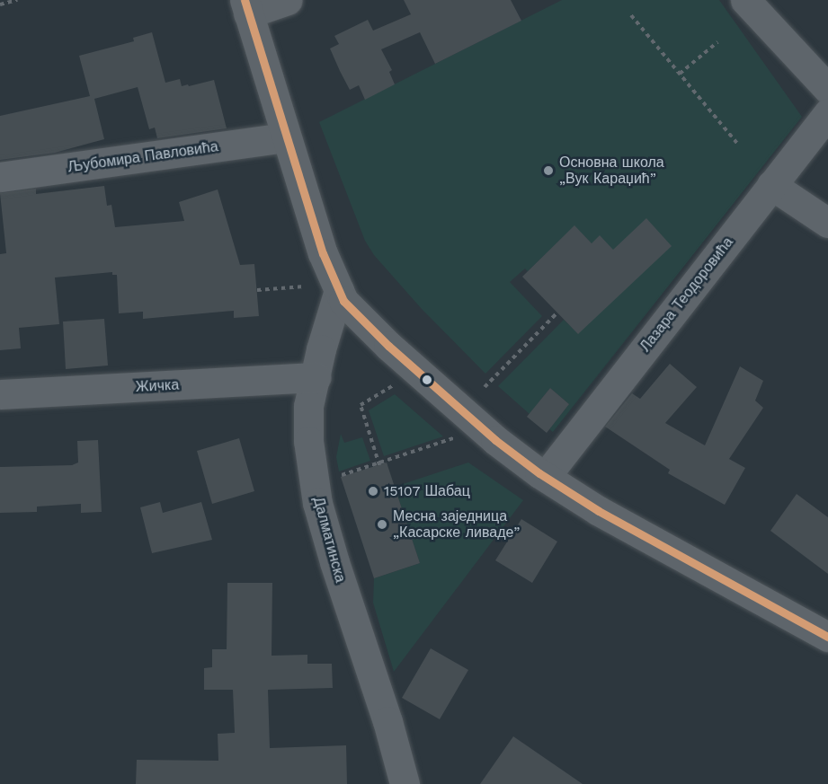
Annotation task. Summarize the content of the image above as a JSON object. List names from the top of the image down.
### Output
{
  "streets": {
    "street": [
      "Љубомира Павловића",
      "Лазара Теодоровића",
      "Жичка",
      "Далматинска"
    ]
  },
  "crossings": [
    ["Жичка", "Далматинска"]
  ],
  "places": ["Основна школа „Вук Караџић”", "15107 Шабац", "Месна заједница „Касарске ливаде”"]
}
